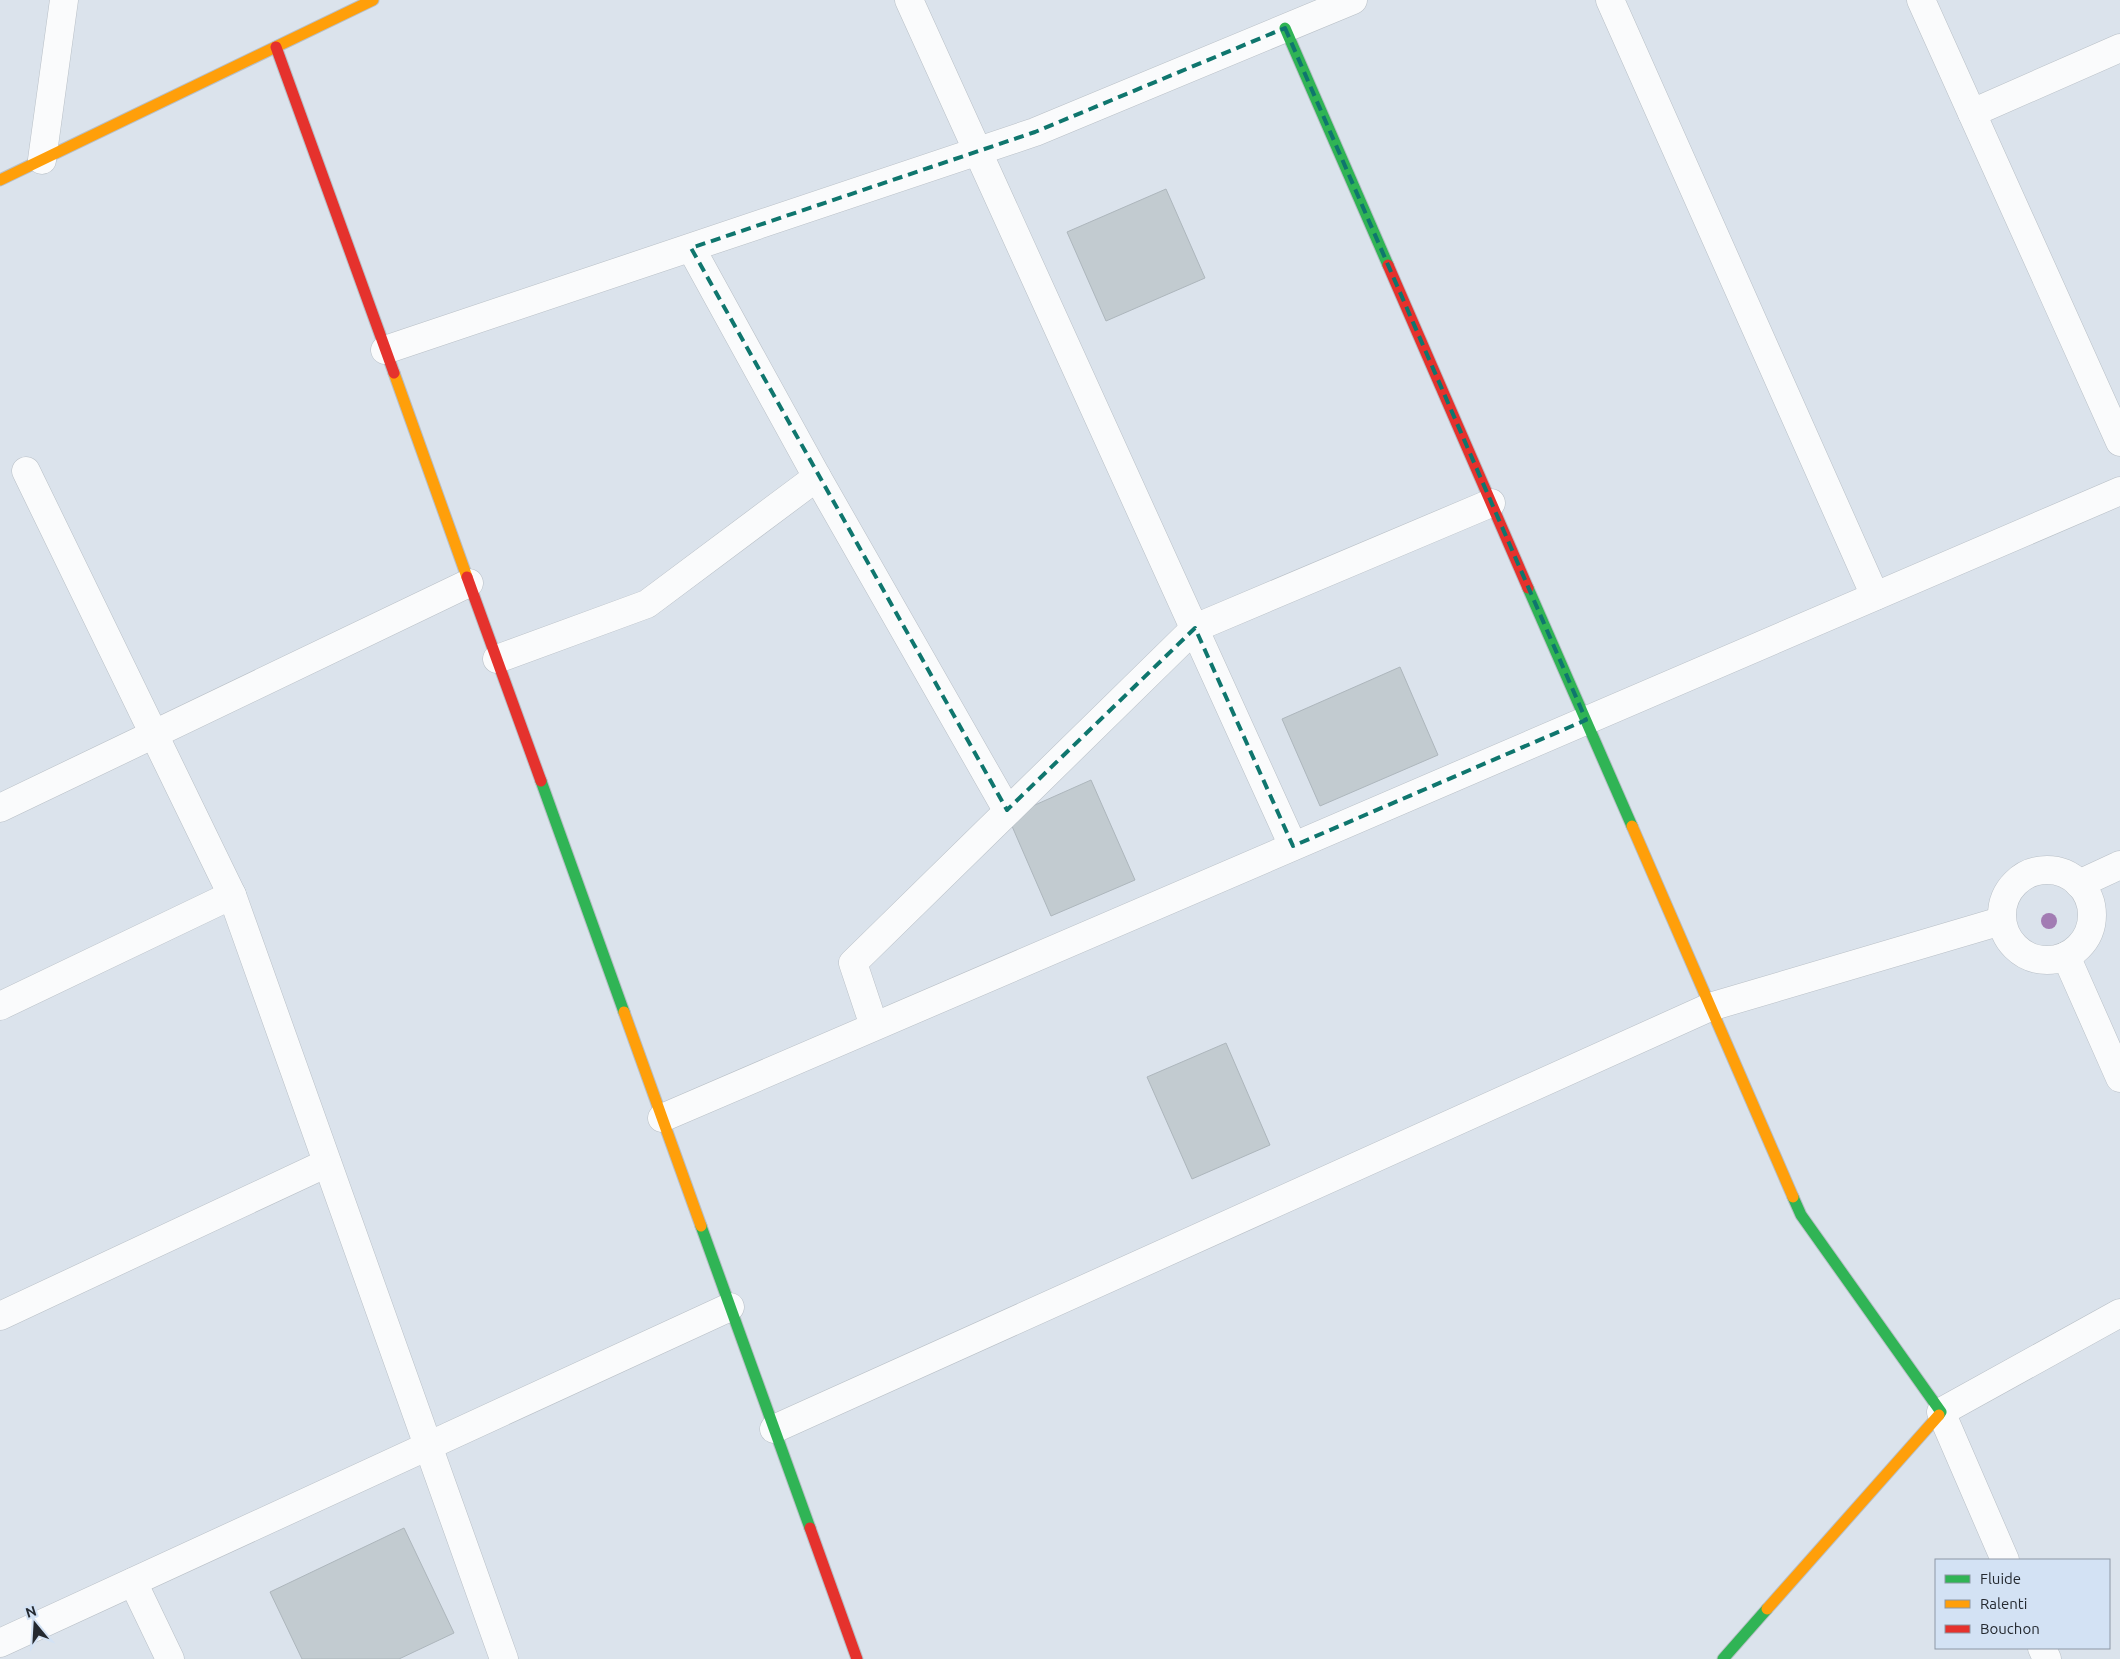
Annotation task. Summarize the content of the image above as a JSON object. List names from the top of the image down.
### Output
{
  "legend": ["Fluide", "Ralenti", "Bouchon"],
  "north": "top"
}
